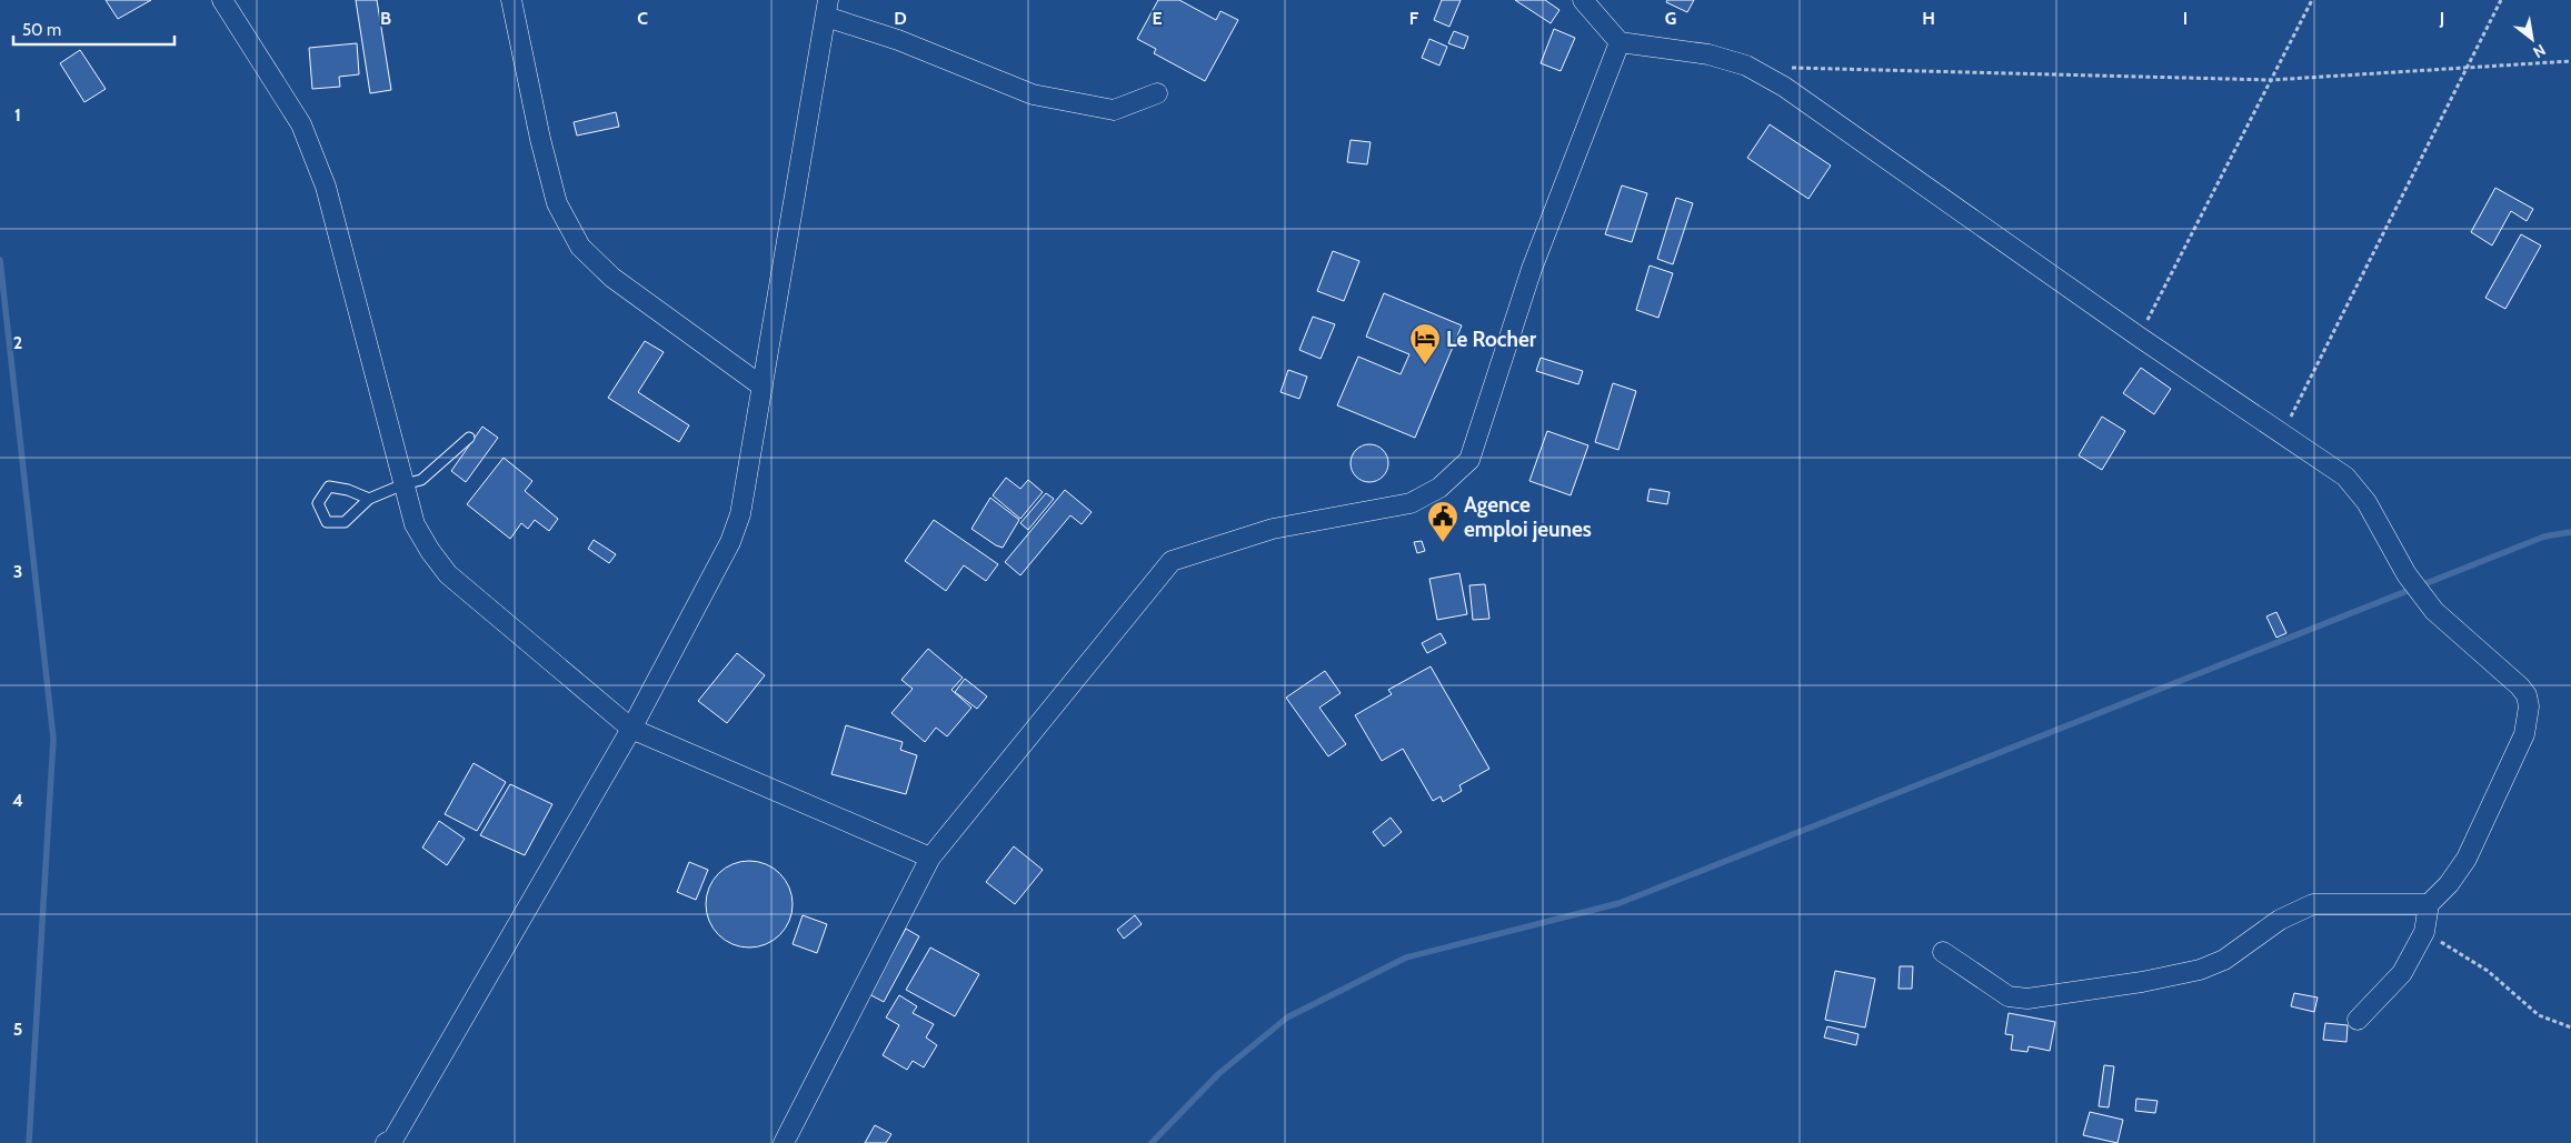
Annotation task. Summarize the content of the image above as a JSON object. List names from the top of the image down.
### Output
{
  "places": {
    "hotel": ["Le Rocher"],
    "public building": ["Agence emploi jeunes"]
  },
  "scale_bar": "50 m",
  "north": "bottom right",
  "grid": {
    "columns": [
      "B",
      "C",
      "D",
      "E",
      "F",
      "G",
      "H",
      "I",
      "J"
    ],
    "rows": [
      "1",
      "2",
      "3",
      "4",
      "5"
    ]
  }
}
